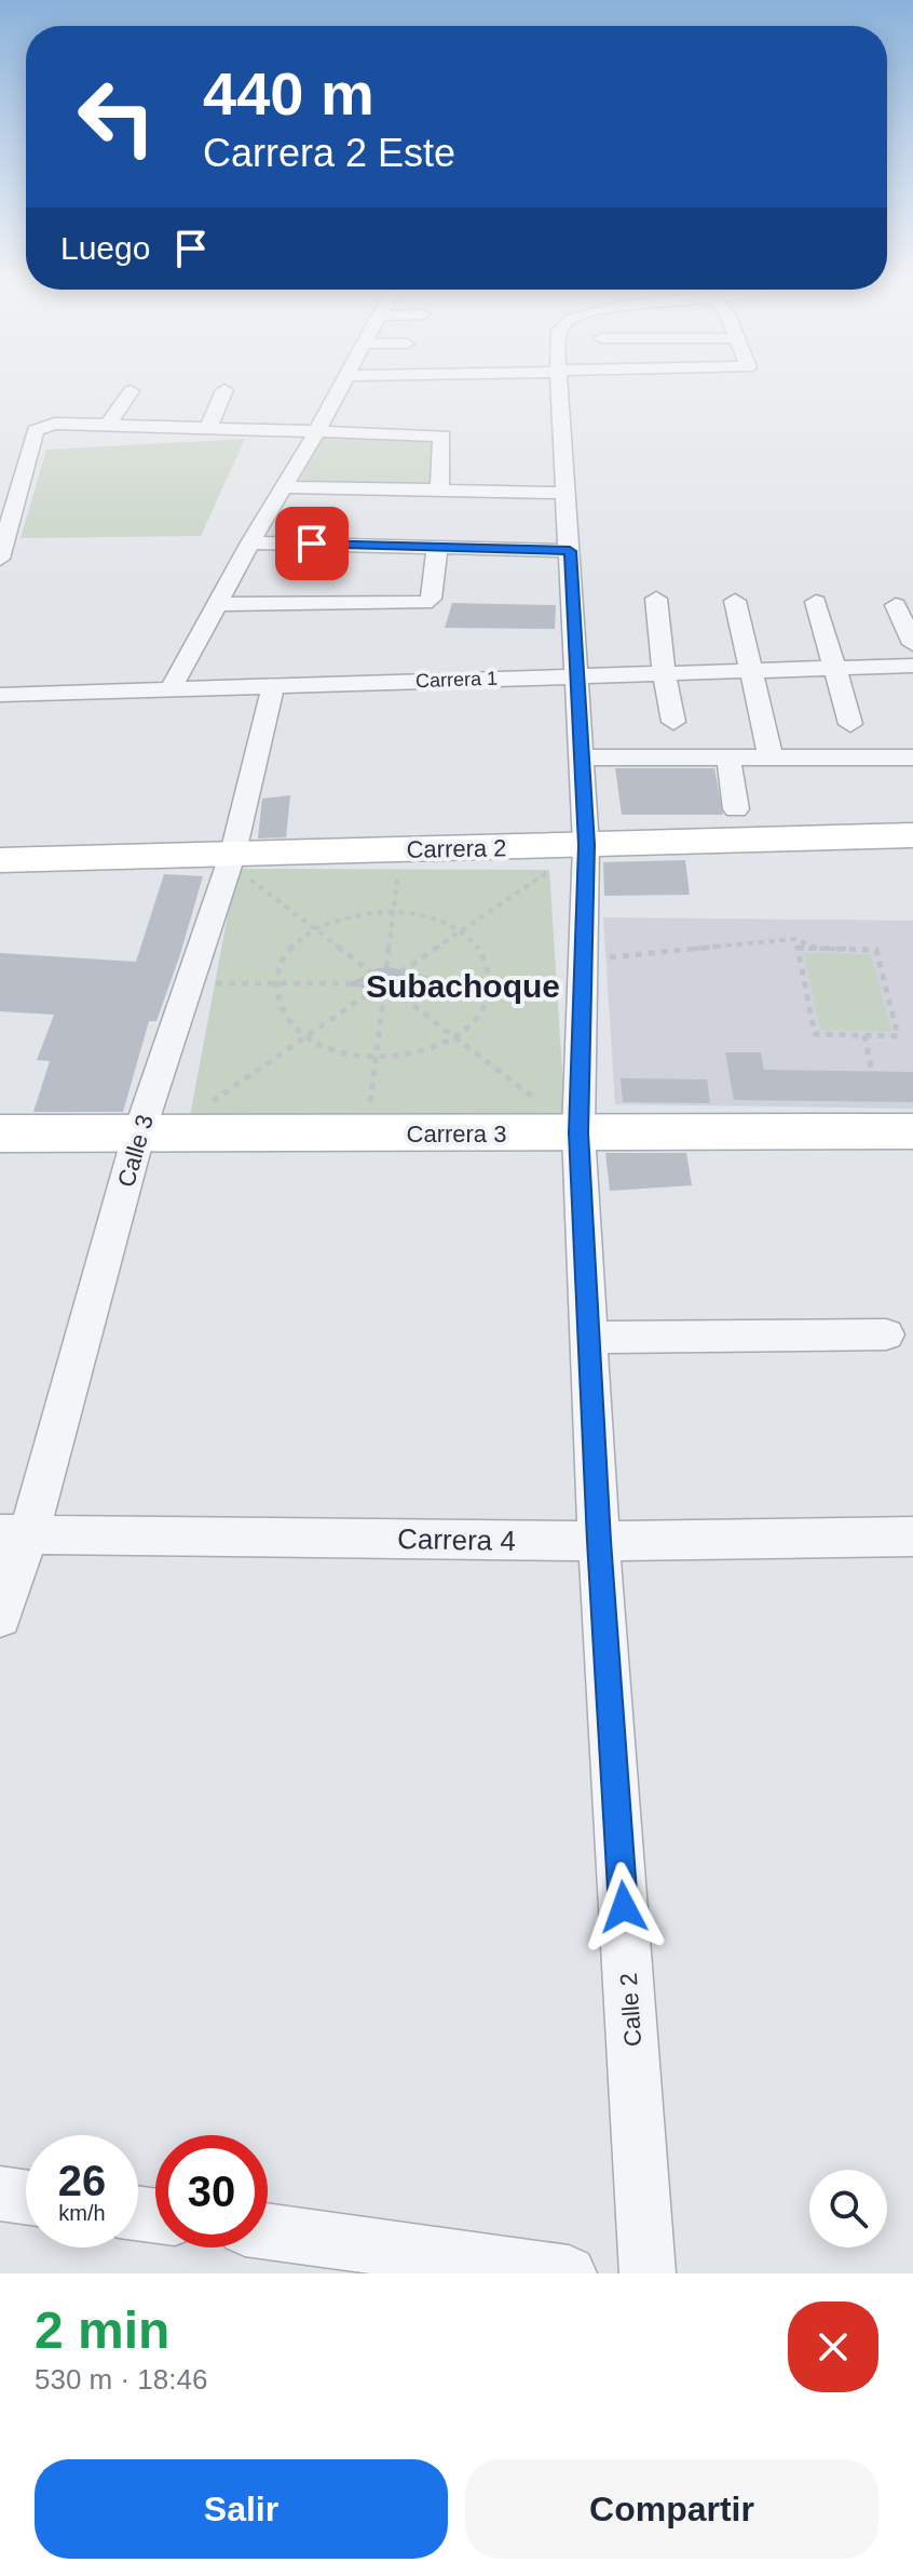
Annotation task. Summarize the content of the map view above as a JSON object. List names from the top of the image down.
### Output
{
  "streets": {
    "street": [
      "Carrera 1",
      "Carrera 2",
      "Carrera 3",
      "Calle 3",
      "Carrera 4",
      "Calle 2"
    ]
  },
  "crossings": [
    ["Carrera 1", "Calle 3"],
    ["Carrera 1", "Calle 2"],
    ["Carrera 2", "Calle 3"],
    ["Carrera 2", "Calle 2"],
    ["Carrera 3", "Calle 3"],
    ["Carrera 3", "Calle 2"],
    ["Calle 3", "Carrera 4"],
    ["Carrera 4", "Calle 2"]
  ],
  "districts": ["Subachoque"],
  "page": {
    "turn": ["440 m", "Carrera 2 Este"],
    "then": "Luego",
    "speed": "26 km/h",
    "limit": "30",
    "heading": ["2 min", "530 m · 18:46"],
    "buttons": ["Salir", "Compartir"]
  }
}
